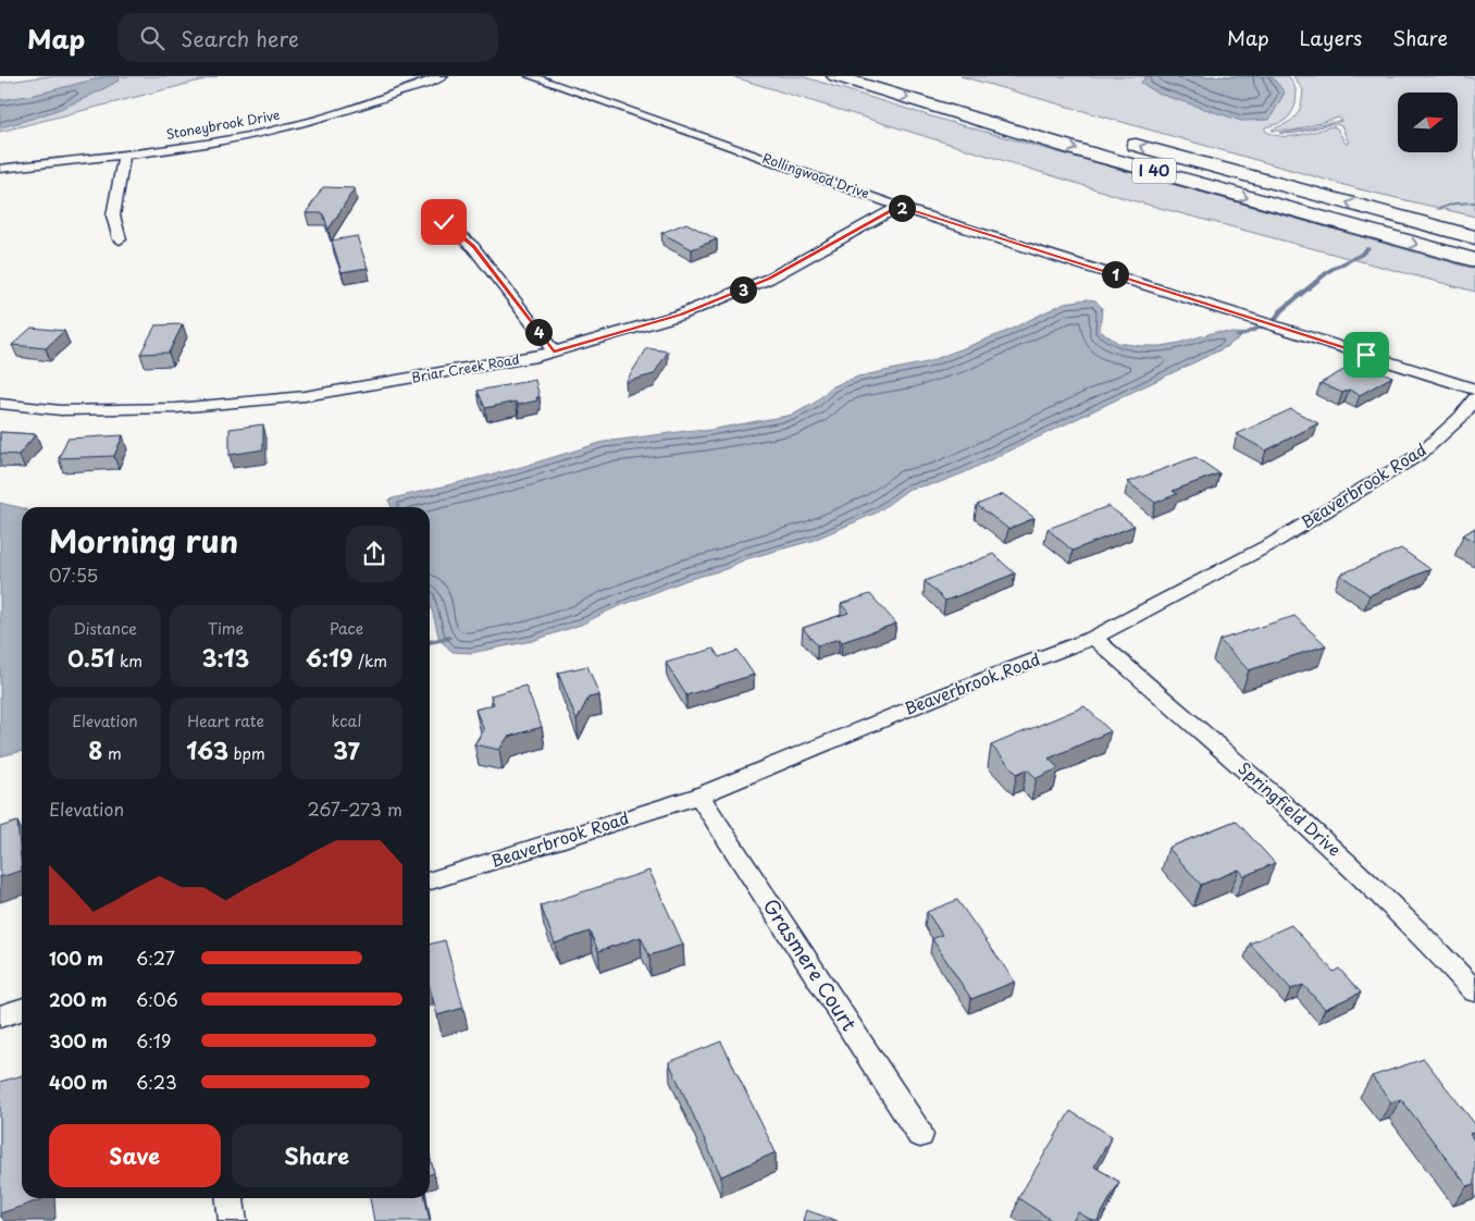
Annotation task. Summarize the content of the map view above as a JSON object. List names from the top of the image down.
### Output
{
  "streets": {
    "highway": ["I 40"],
    "street": [
      "Stoneybrook Drive",
      "Rollingwood Drive",
      "Briar Creek Road",
      "Beaverbrook Road",
      "Springfield Drive",
      "Grasmere Court"
    ]
  },
  "crossings": [
    ["Rollingwood Drive", "Briar Creek Road"],
    ["Beaverbrook Road", "Springfield Drive"],
    ["Beaverbrook Road", "Grasmere Court"]
  ],
  "north": "right",
  "page": {
    "header": "Map",
    "search": "Search here",
    "nav": ["Map", "Layers", "Share"],
    "pins": [
      "2",
      "1",
      "3",
      "4"
    ],
    "heading": ["Morning run", "07:55"],
    "stats": [
      ["Distance", "0.51 km"],
      ["Time", "3:13"],
      ["Pace", "6:19 /km"],
      ["Elevation", "8 m"],
      ["Heart rate", "163 bpm"],
      ["kcal", "37"]
    ],
    "chart": ["Elevation", "267–273 m"],
    "list": [
      {
        "name": "100 m",
        "note": "6:27"
      },
      {
        "name": "200 m",
        "note": "6:06"
      },
      {
        "name": "300 m",
        "note": "6:19"
      },
      {
        "name": "400 m",
        "note": "6:23"
      }
    ],
    "buttons": ["Save", "Share"]
  }
}
